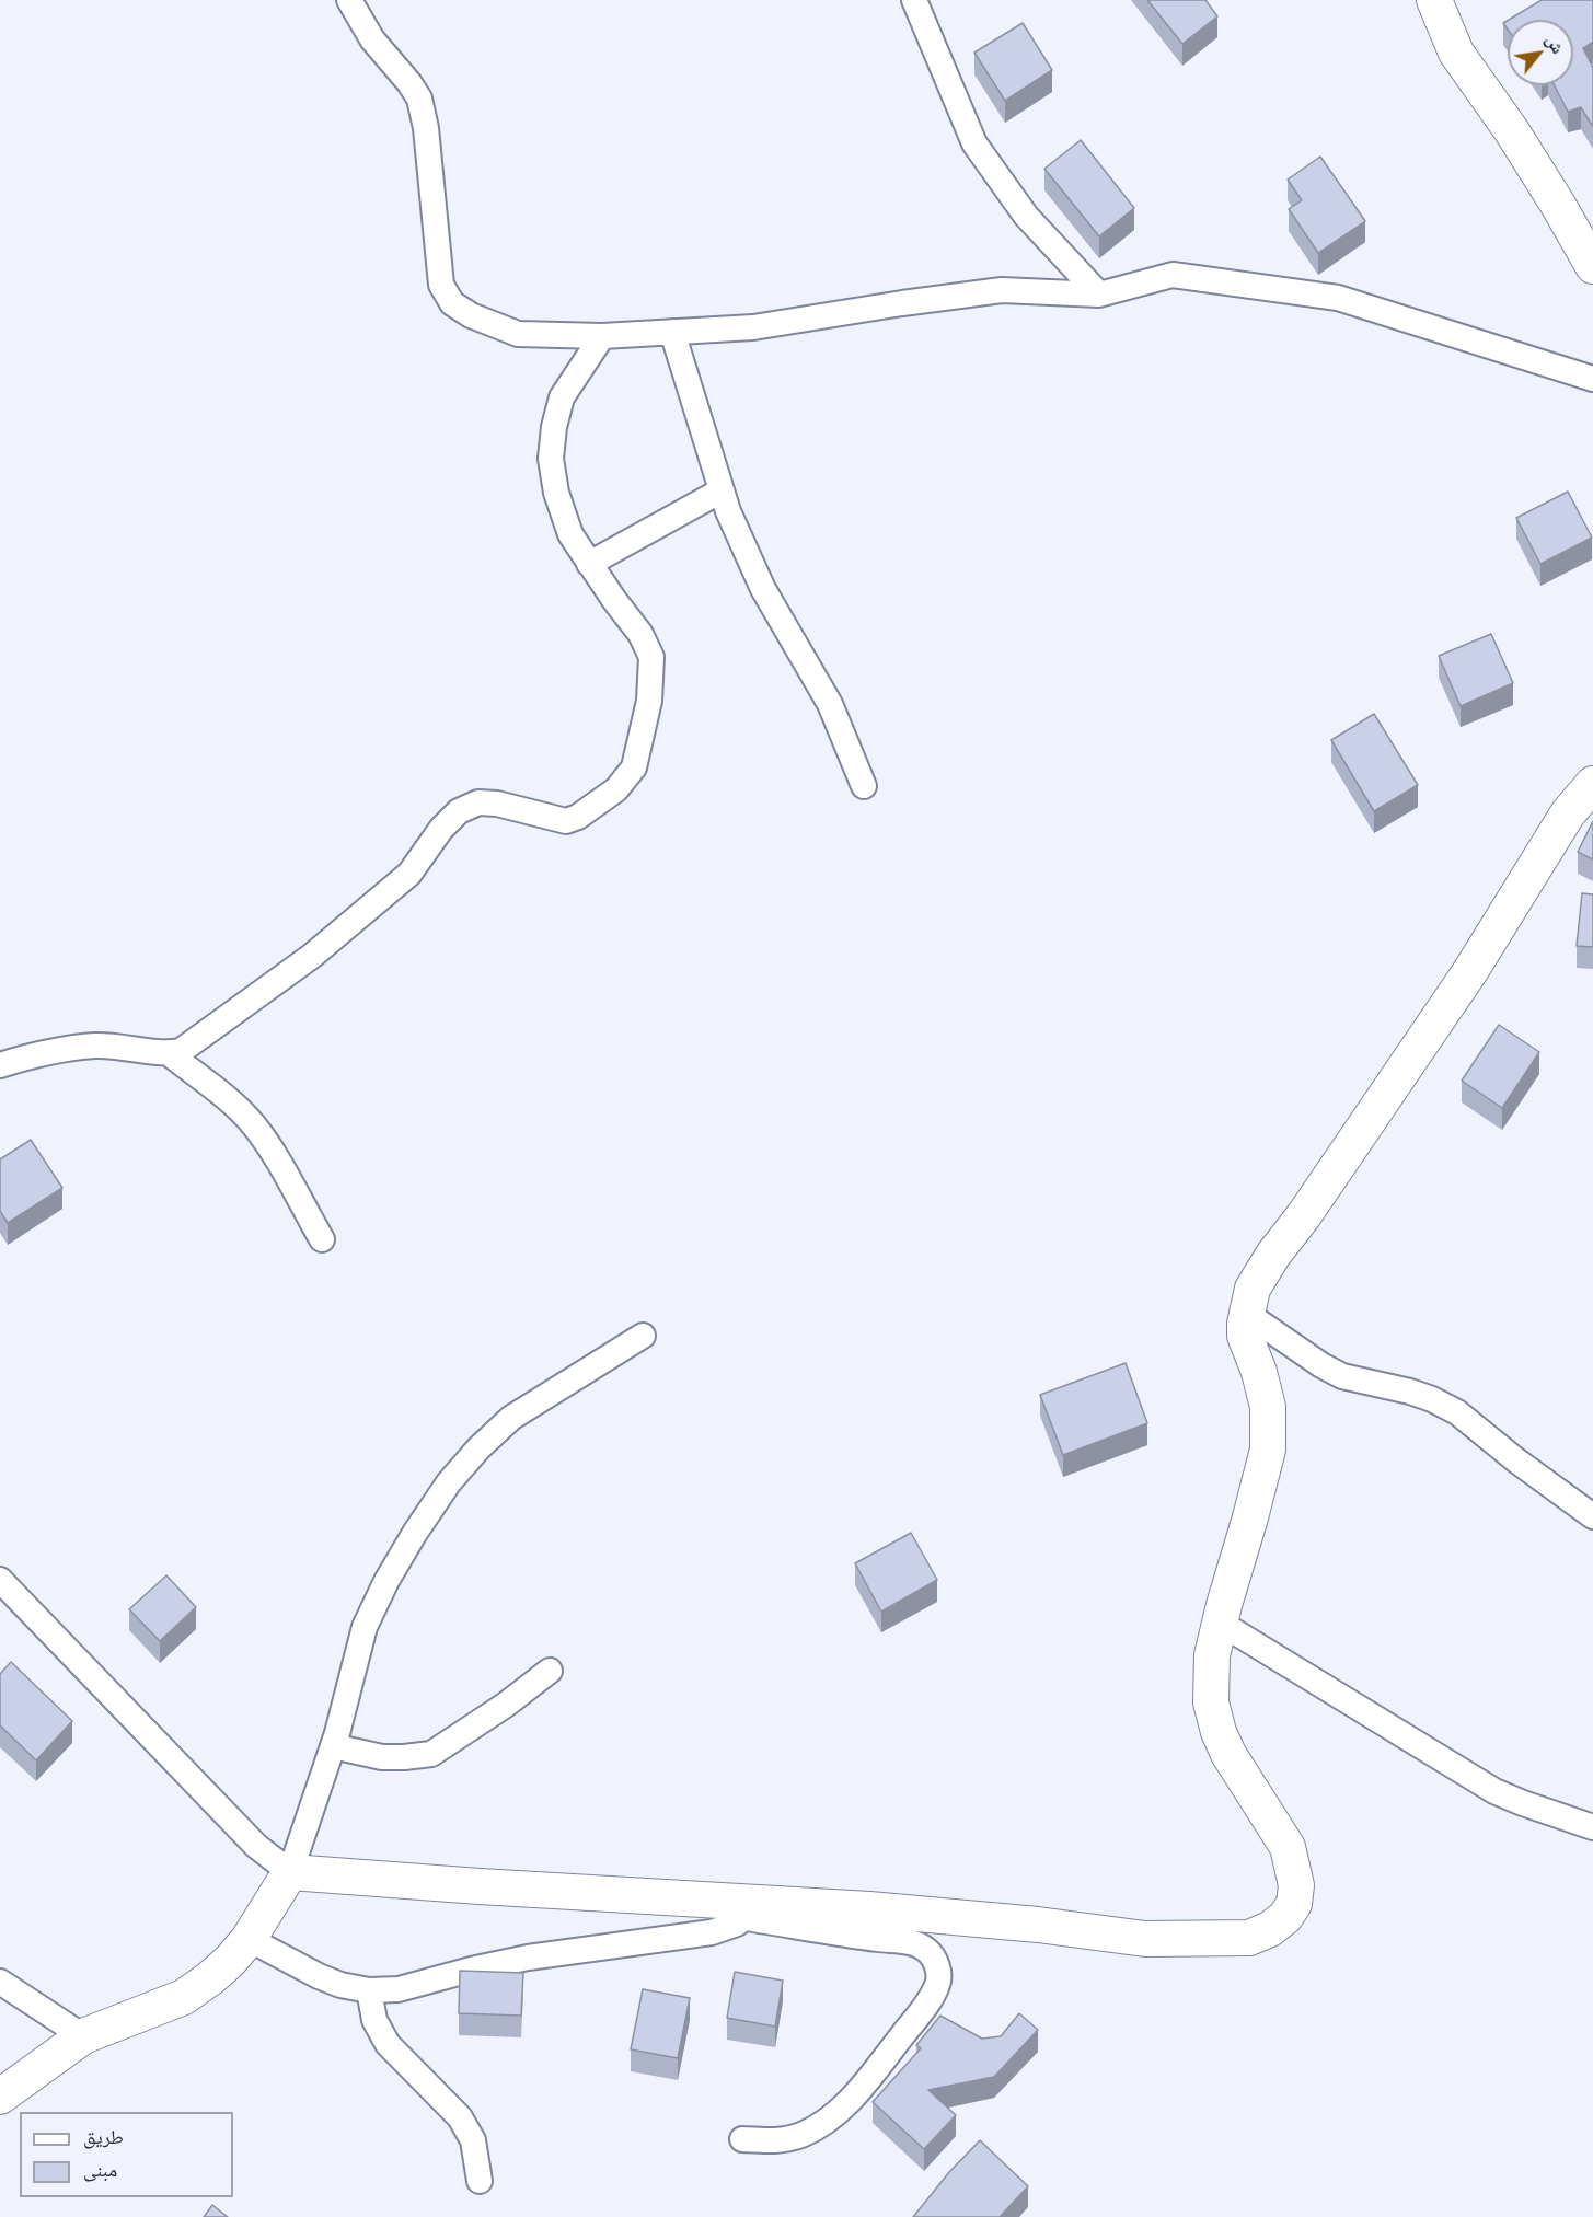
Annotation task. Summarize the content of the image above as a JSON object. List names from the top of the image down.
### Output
{
  "legend": ["طريق", "مبنى"],
  "north": "top right"
}
